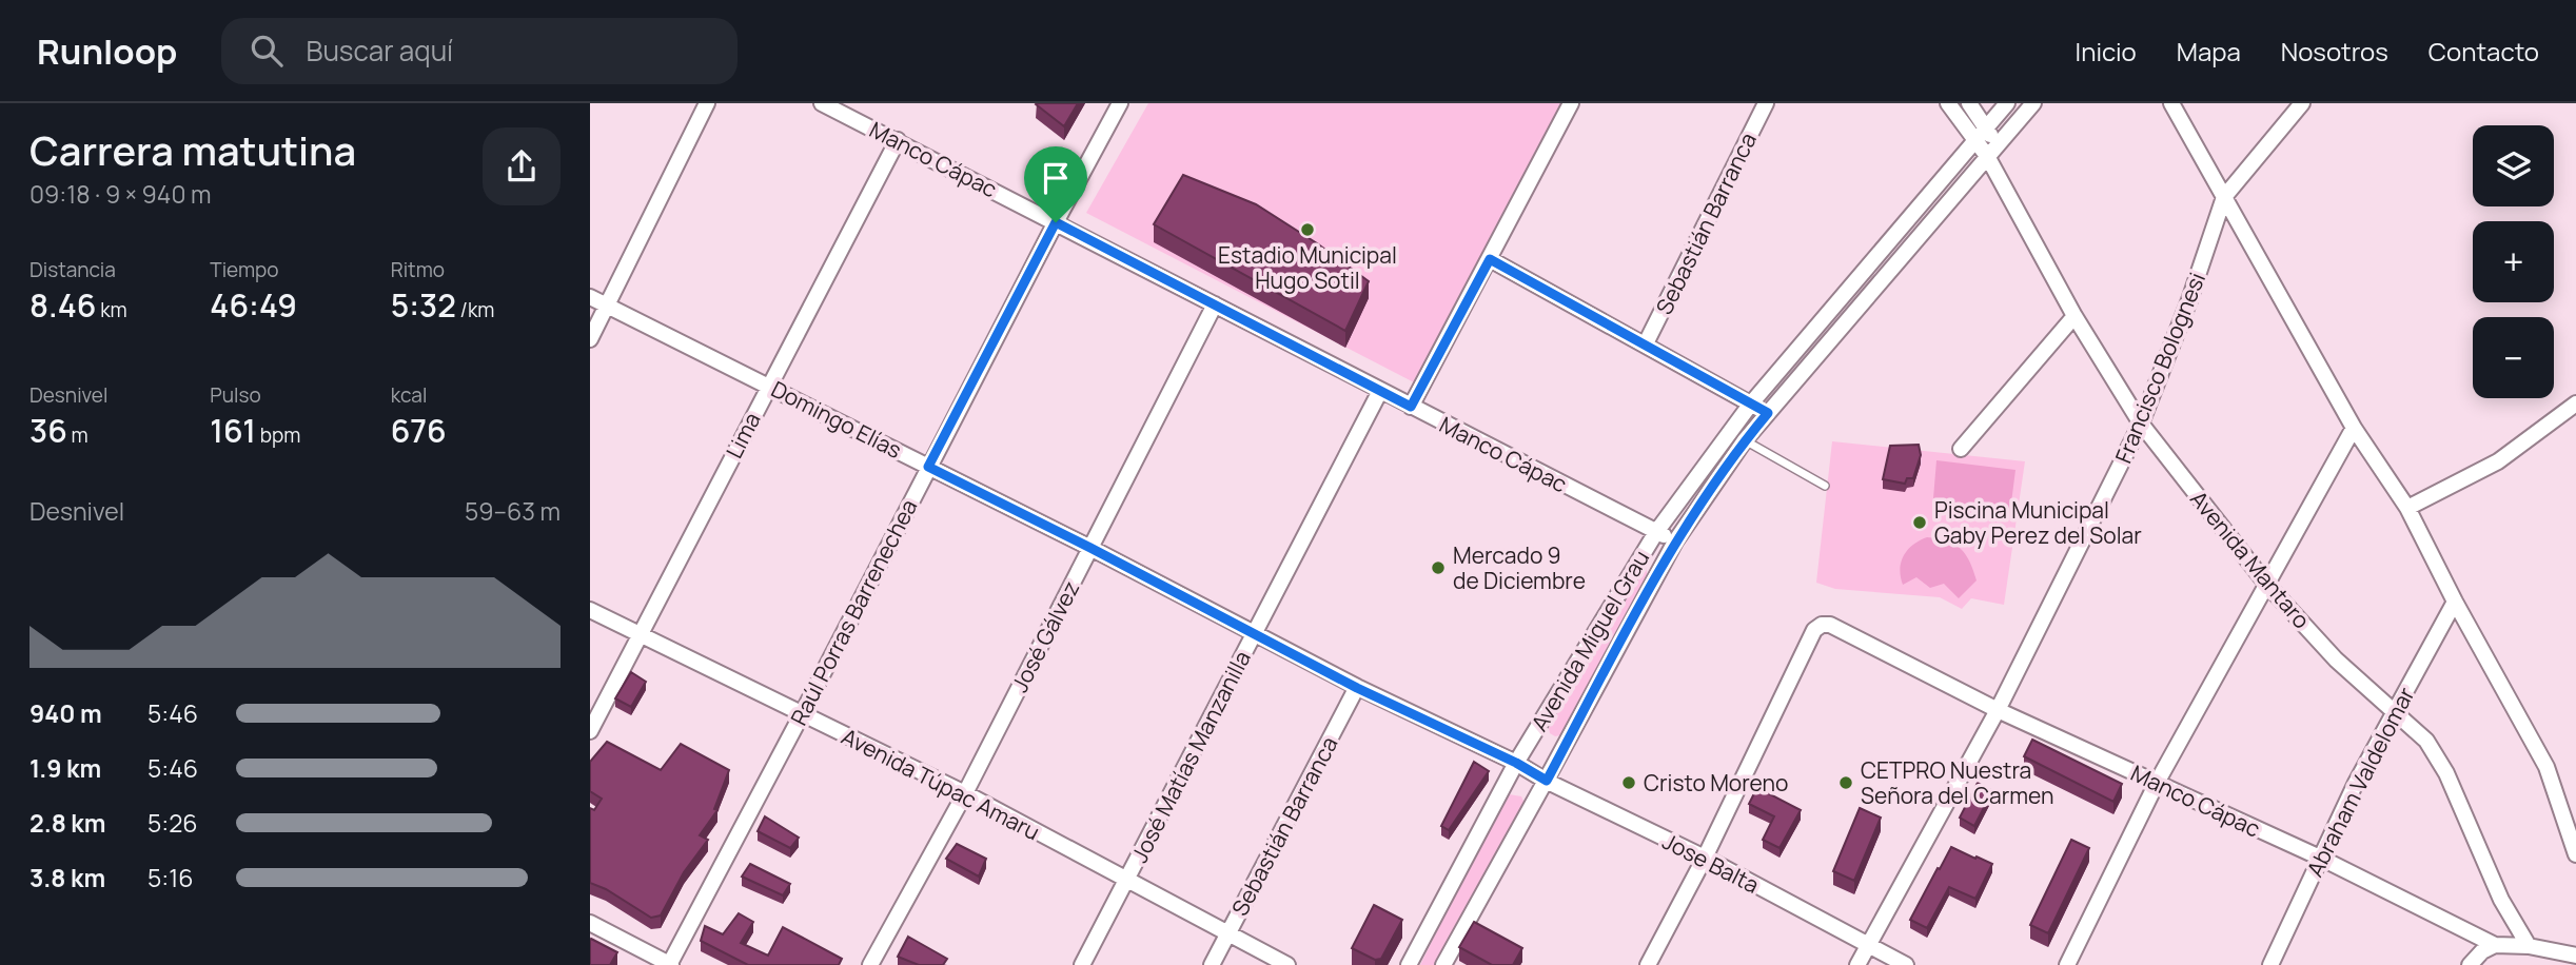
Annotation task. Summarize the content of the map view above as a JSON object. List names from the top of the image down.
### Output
{
  "streets": {
    "street": [
      "Manco Cápac",
      "Sebastián Barranca",
      "Francisco Bolognesi",
      "Domingo Elías",
      "Lima",
      "Avenida Mantaro",
      "Raúl Porras Barrenechea",
      "José Gálvez",
      "Avenida Miguel Grau",
      "José Matías Manzanilla",
      "Abraham Valdelomar",
      "Avenida Túpac Amaru",
      "Jose Balta"
    ]
  },
  "crossings": [
    ["Manco Cápac", "Francisco Bolognesi"],
    ["Manco Cápac", "Lima"],
    ["Manco Cápac", "Avenida Mantaro"],
    ["Manco Cápac", "Raúl Porras Barrenechea"],
    ["Manco Cápac", "José Gálvez"],
    ["Manco Cápac", "Avenida Miguel Grau"],
    ["Manco Cápac", "José Matías Manzanilla"],
    ["Manco Cápac", "Abraham Valdelomar"],
    ["Manco Cápac", "Jose Balta"],
    ["Sebastián Barranca", "Domingo Elías"],
    ["Sebastián Barranca", "Avenida Túpac Amaru"],
    ["Francisco Bolognesi", "Avenida Mantaro"],
    ["Francisco Bolognesi", "Jose Balta"],
    ["Domingo Elías", "Lima"],
    ["Domingo Elías", "Raúl Porras Barrenechea"],
    ["Domingo Elías", "José Gálvez"],
    ["Domingo Elías", "Avenida Miguel Grau"],
    ["Domingo Elías", "José Matías Manzanilla"],
    ["Domingo Elías", "Jose Balta"],
    ["Lima", "Avenida Túpac Amaru"],
    ["Avenida Mantaro", "Avenida Miguel Grau"],
    ["Avenida Mantaro", "Abraham Valdelomar"],
    ["Raúl Porras Barrenechea", "Avenida Túpac Amaru"],
    ["José Gálvez", "Avenida Túpac Amaru"],
    ["Avenida Miguel Grau", "Jose Balta"],
    ["José Matías Manzanilla", "Avenida Túpac Amaru"]
  ],
  "places": [
    "Estadio Municipal Hugo Sotil",
    "Piscina Municipal Gaby Perez del Solar",
    "Mercado 9 de Diciembre",
    "Cristo Moreno",
    "CETPRO Nuestra Señora del Carmen"
  ],
  "page": {
    "header": "Runloop",
    "search": "Buscar aquí",
    "nav": [
      "Inicio",
      "Mapa",
      "Nosotros",
      "Contacto"
    ],
    "heading": ["Carrera matutina", "09:18 · 9 × 940 m"],
    "map_buttons": ["+", "−"],
    "stats": [
      ["Distancia", "8.46 km"],
      ["Tiempo", "46:49"],
      ["Ritmo", "5:32 /km"],
      ["Desnivel", "36 m"],
      ["Pulso", "161 bpm"],
      ["kcal", "676"]
    ],
    "chart": ["Desnivel", "59–63 m"],
    "list": [
      {
        "name": "940 m",
        "note": "5:46"
      },
      {
        "name": "1.9 km",
        "note": "5:46"
      },
      {
        "name": "2.8 km",
        "note": "5:26"
      },
      {
        "name": "3.8 km",
        "note": "5:16"
      }
    ]
  }
}
